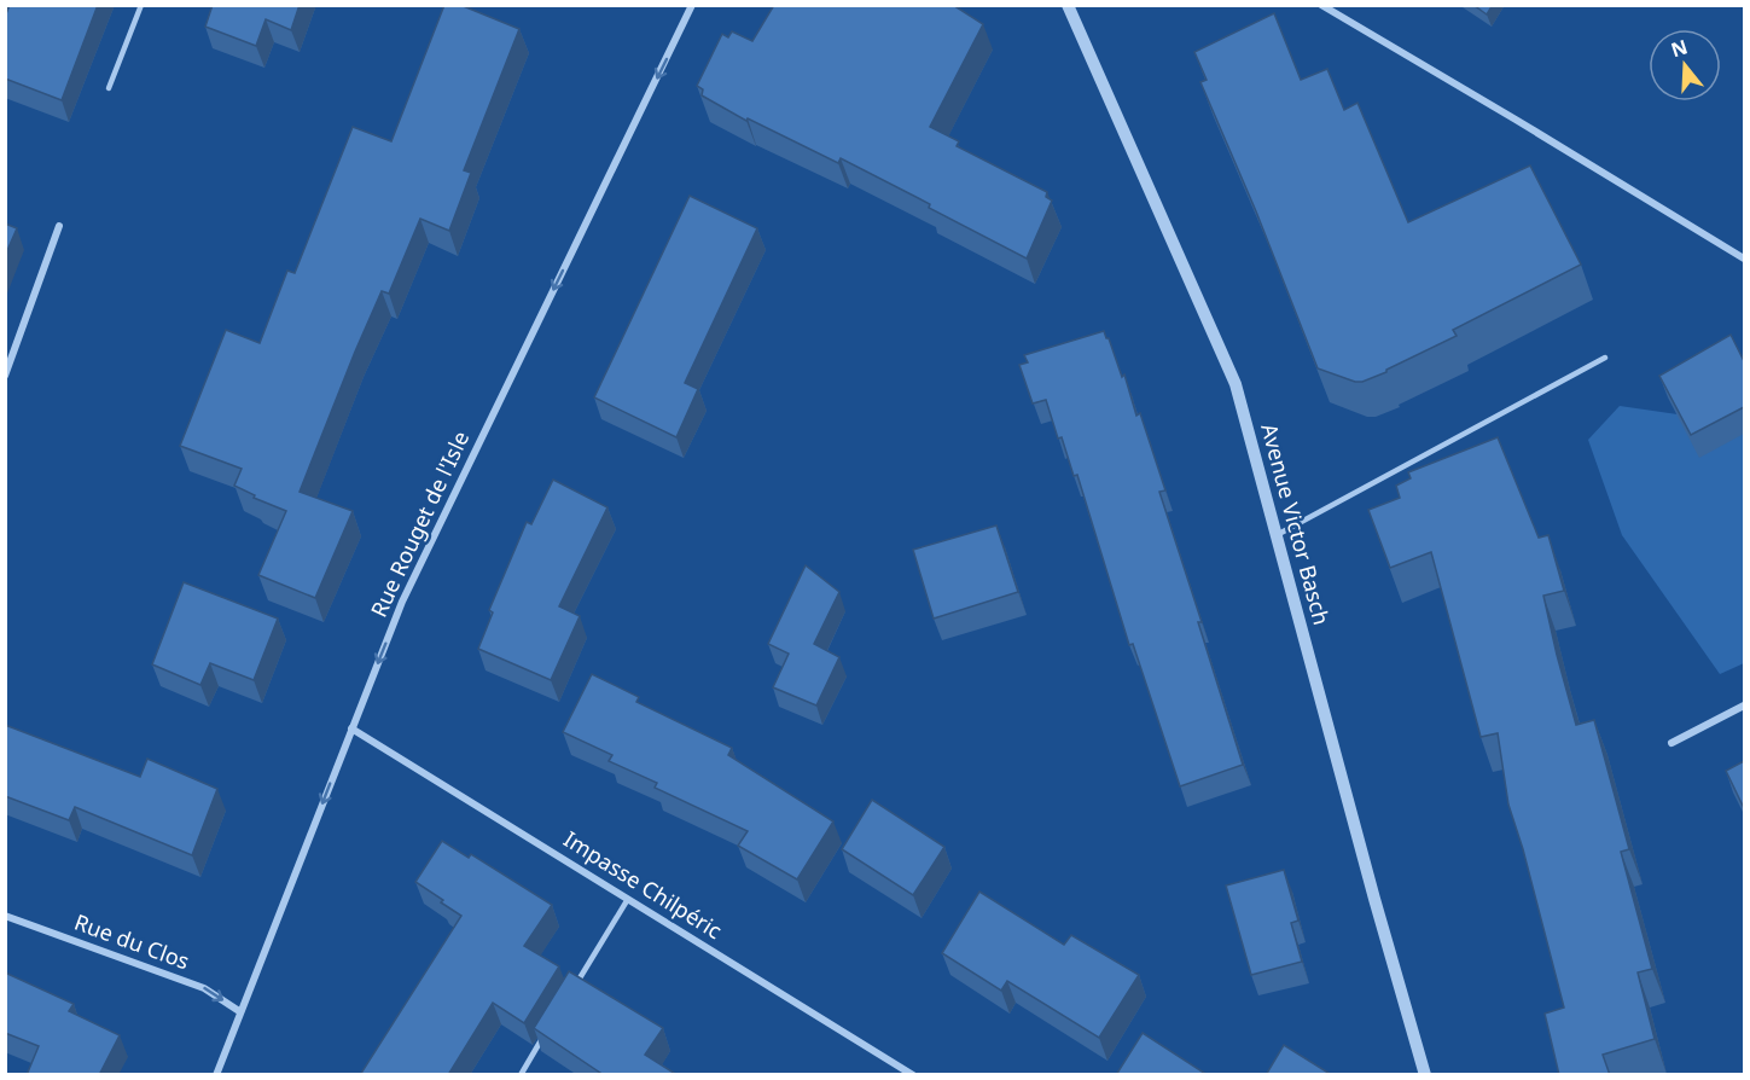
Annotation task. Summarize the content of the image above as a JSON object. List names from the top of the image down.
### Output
{
  "streets": {
    "street": [
      "Rue Rouget de l'Isle",
      "Avenue Victor Basch",
      "Impasse Chilpéric",
      "Rue du Clos"
    ]
  },
  "crossings": [
    ["Rue Rouget de l'Isle", "Impasse Chilpéric"],
    ["Rue Rouget de l'Isle", "Rue du Clos"]
  ],
  "one_way": ["Rue Rouget de l'Isle", "Rue du Clos"],
  "north": "top"
}
